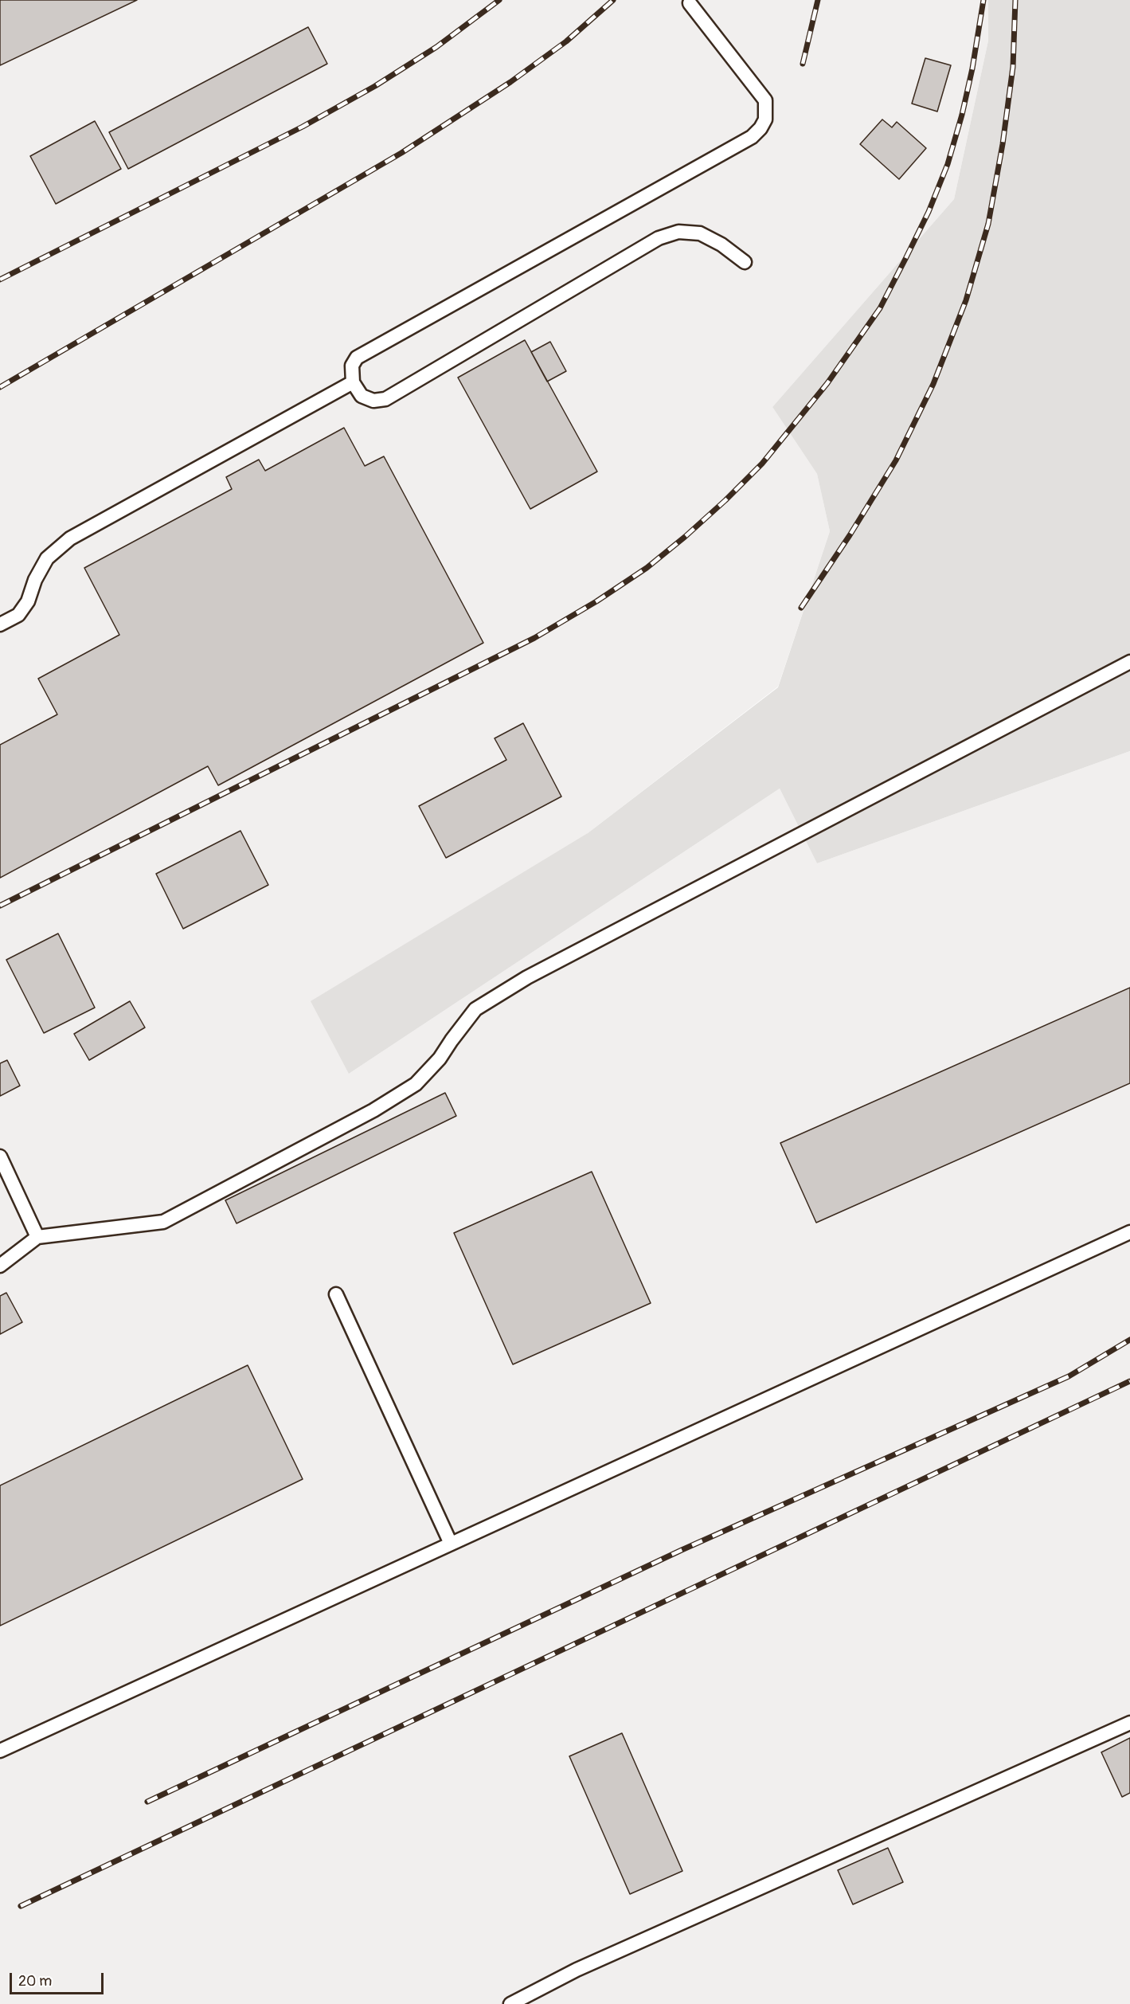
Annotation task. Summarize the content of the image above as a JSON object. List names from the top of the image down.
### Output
{
  "scale_bar": "20 m"
}
